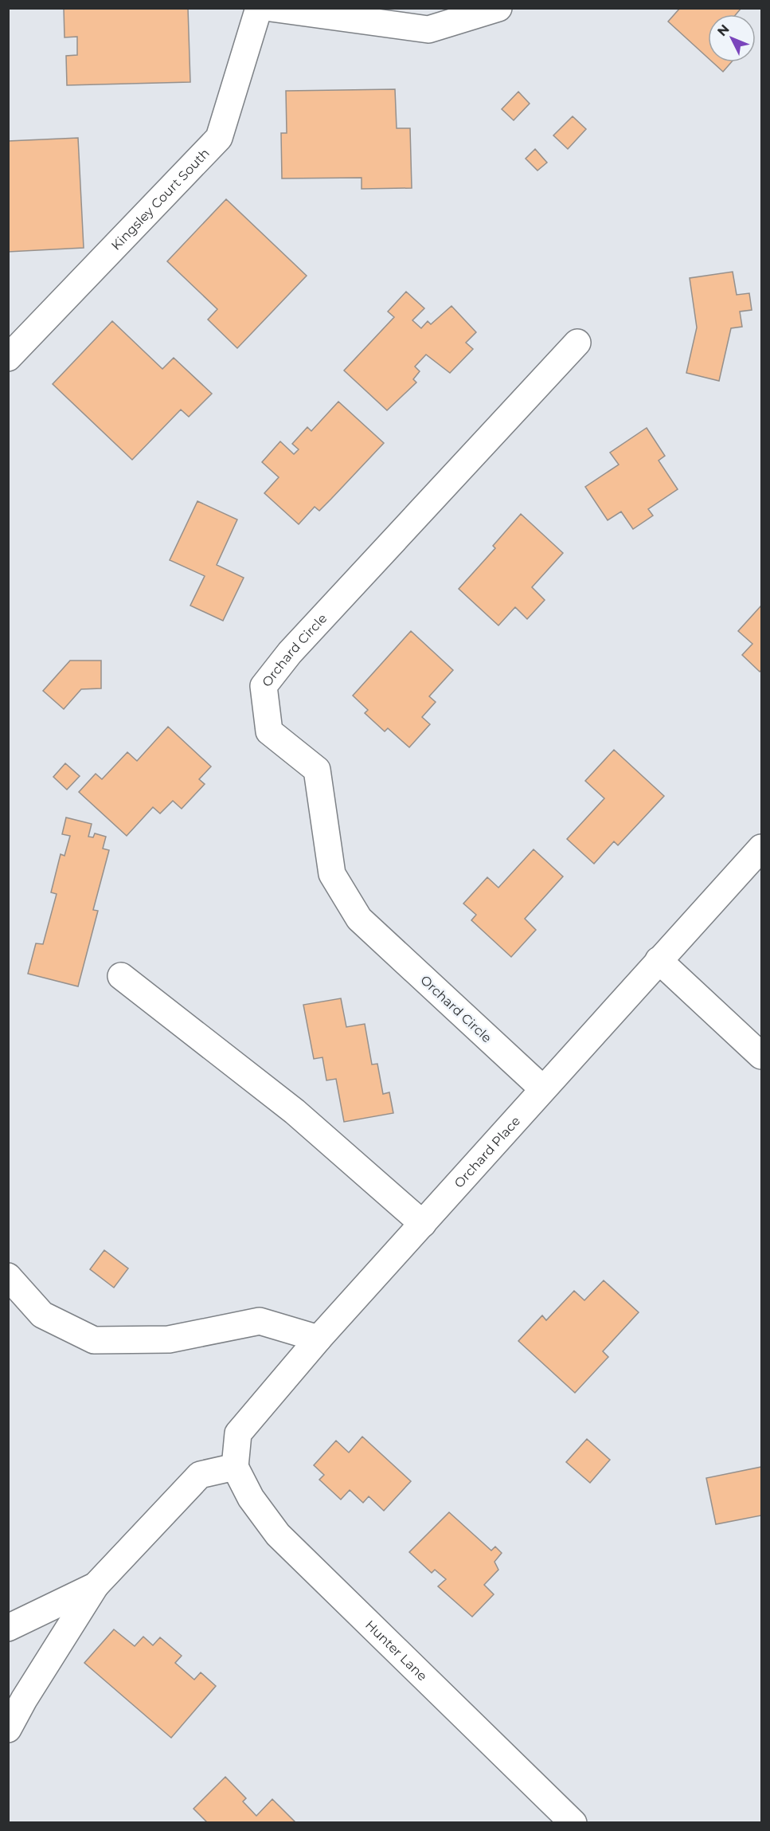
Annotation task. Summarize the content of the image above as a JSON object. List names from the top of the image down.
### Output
{
  "streets": {
    "street": [
      "Kingsley Court South",
      "Orchard Circle",
      "Orchard Place",
      "Hunter Lane"
    ]
  },
  "crossings": [
    ["Orchard Circle", "Orchard Place"],
    ["Orchard Place", "Hunter Lane"]
  ],
  "north": "top left"
}
